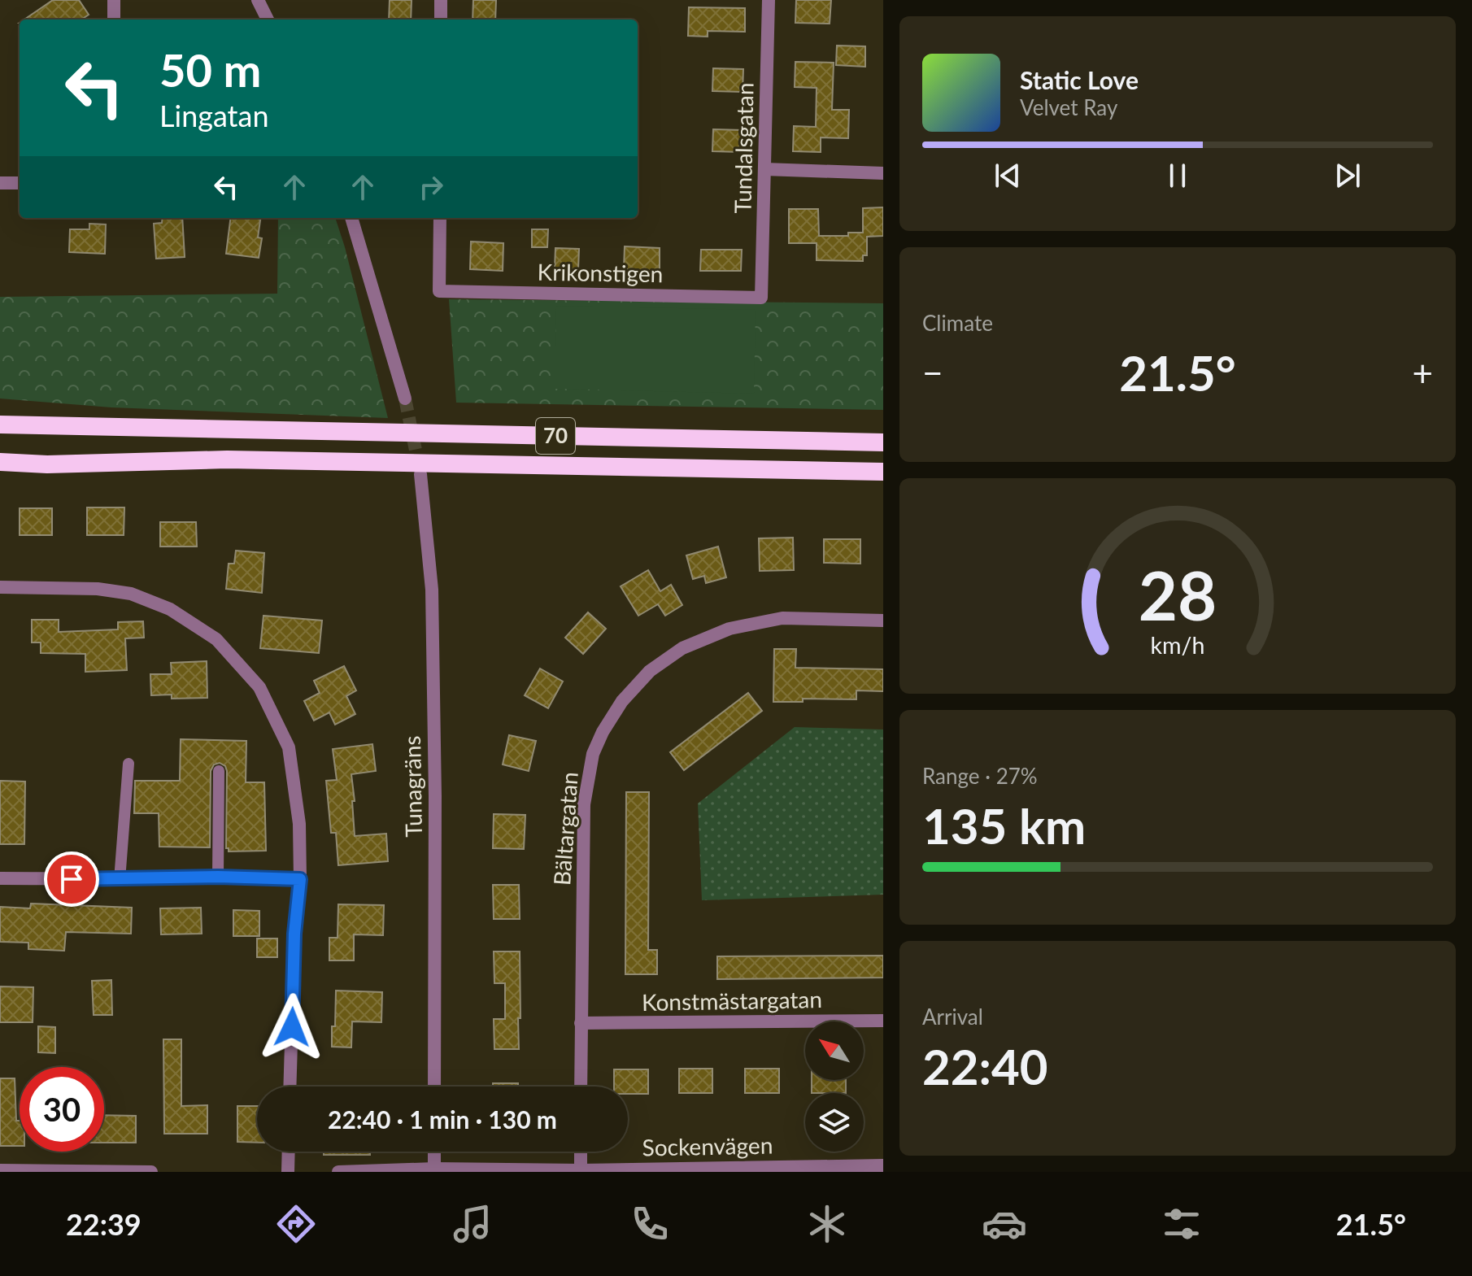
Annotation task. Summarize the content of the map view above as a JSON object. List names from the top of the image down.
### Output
{
  "streets": {
    "highway": ["70"],
    "street": [
      "Tundalsgatan",
      "Krikonstigen",
      "Tunagräns",
      "Bältargatan",
      "Konstmästargatan",
      "Sockenvägen"
    ]
  },
  "crossings": [
    ["Tundalsgatan", "Krikonstigen"],
    ["Bältargatan", "Konstmästargatan"]
  ],
  "north": "top left",
  "page": {
    "turn": ["50 m", "Lingatan"],
    "song": ["Static Love", "Velvet Ray"],
    "tile": [
      "Climate",
      ["Range · 27%", "135 km"],
      ["Arrival", "22:40"]
    ],
    "heat": ["−", "21.5°", "+"],
    "limit": "30",
    "trip": "22:40 · 1 min · 130 m",
    "tabs": ["22:39", "21.5°"],
    "gauge": ["28", "km/h"]
  }
}
